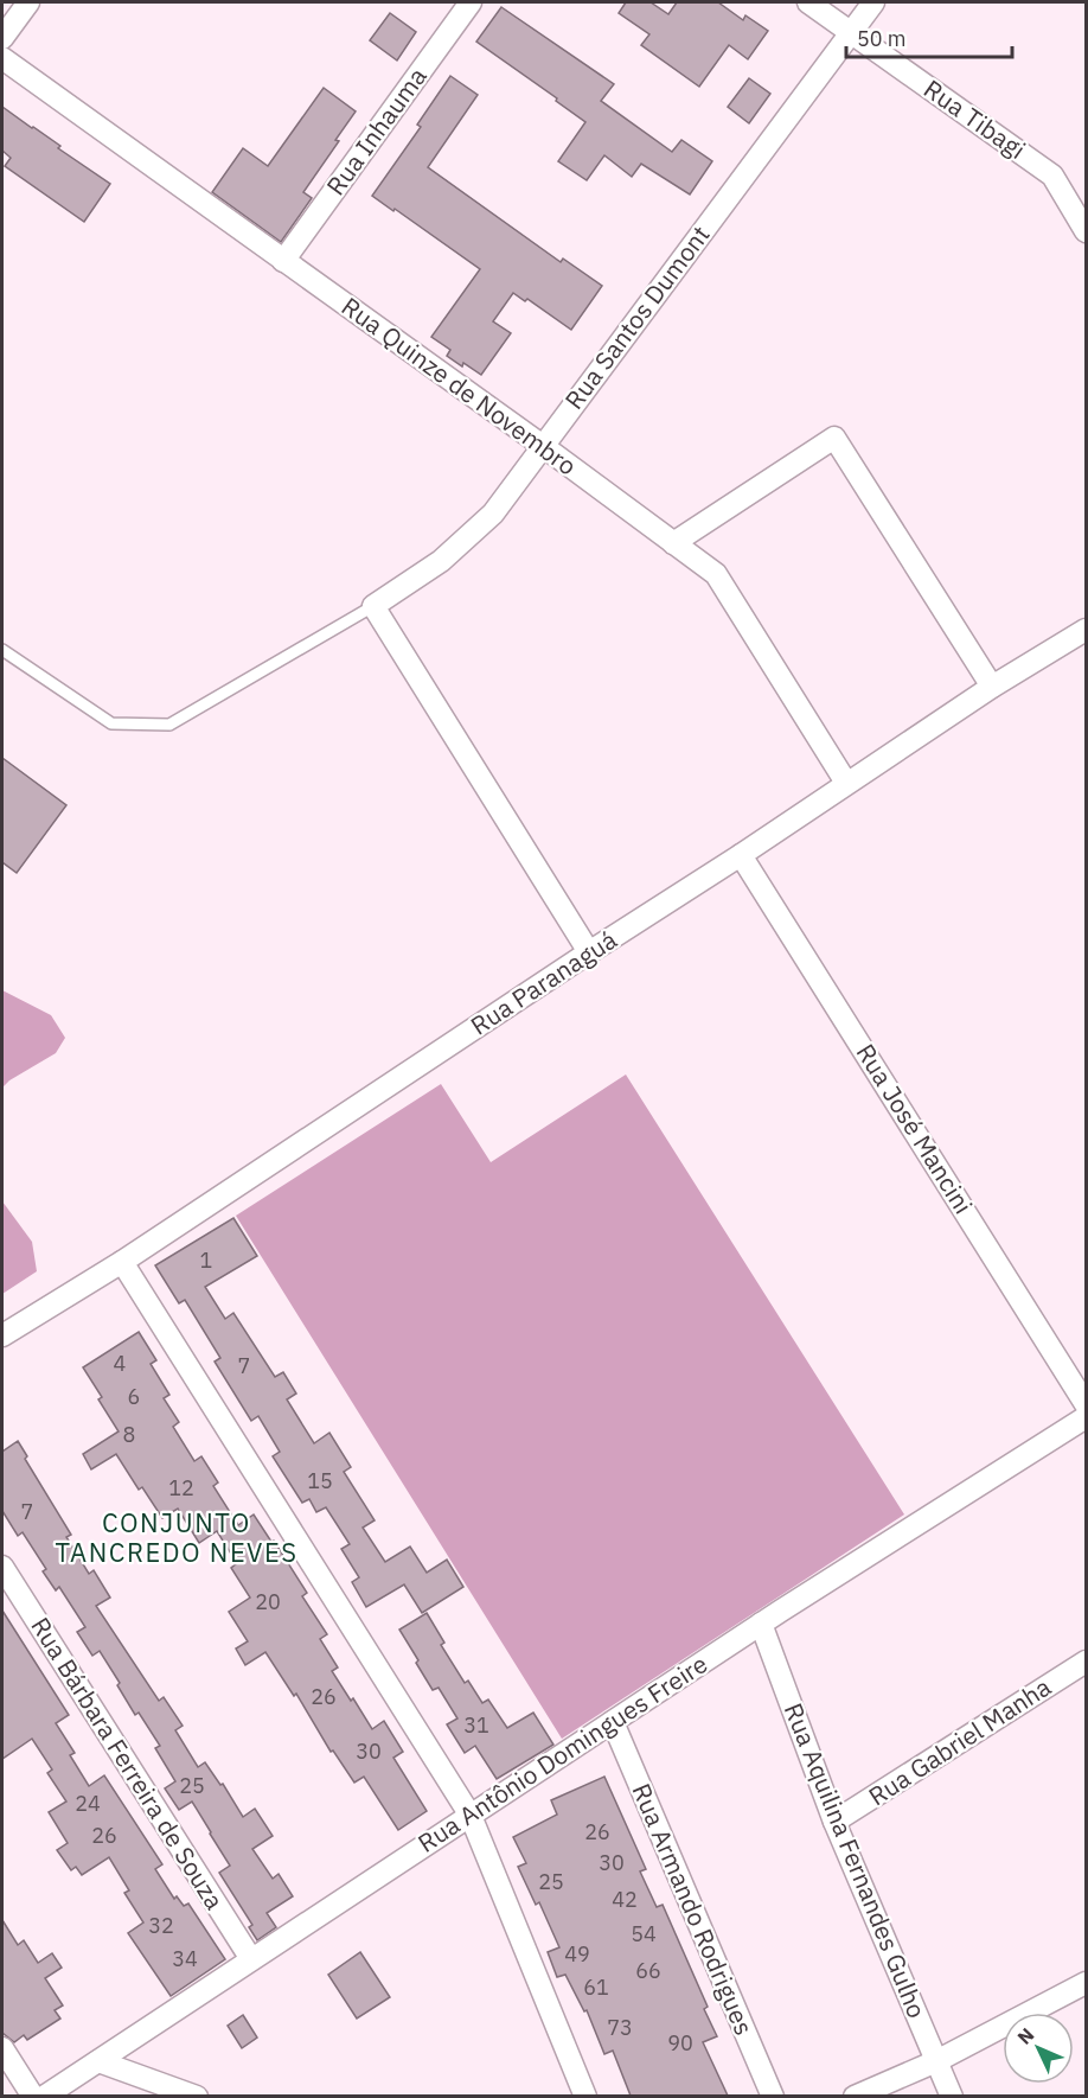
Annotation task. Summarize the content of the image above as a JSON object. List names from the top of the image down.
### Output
{
  "streets": {
    "street": [
      "Rua Tibagi",
      "Rua Inhauma",
      "Rua Santos Dumont",
      "Rua Quinze de Novembro",
      "Rua Paranaguá",
      "Rua José Mancini",
      "Rua Gabriel Manha",
      "Rua Antônio Domingues Freire",
      "Rua Bárbara Ferreira de Souza",
      "Rua Aquilina Fernandes Gulho",
      "Rua Armando Rodrigues"
    ]
  },
  "crossings": [
    ["Rua Tibagi", "Rua Santos Dumont"],
    ["Rua Inhauma", "Rua Quinze de Novembro"],
    ["Rua Santos Dumont", "Rua Quinze de Novembro"],
    ["Rua Quinze de Novembro", "Rua Paranaguá"],
    ["Rua Paranaguá", "Rua José Mancini"],
    ["Rua Gabriel Manha", "Rua Aquilina Fernandes Gulho"],
    ["Rua Antônio Domingues Freire", "Rua Bárbara Ferreira de Souza"],
    ["Rua Antônio Domingues Freire", "Rua Aquilina Fernandes Gulho"],
    ["Rua Antônio Domingues Freire", "Rua Armando Rodrigues"]
  ],
  "districts": ["CONJUNTO TANCREDO NEVES"],
  "house_numbers": [
    "1",
    "4",
    "7",
    "6",
    "8",
    "15",
    "12",
    "7",
    "20",
    "26",
    "31",
    "30",
    "25",
    "24",
    "26",
    "26",
    "30",
    "25",
    "42",
    "32",
    "54",
    "49",
    "34",
    "66",
    "61",
    "73",
    "90"
  ],
  "scale_bar": "50 m",
  "north": "top left"
}
